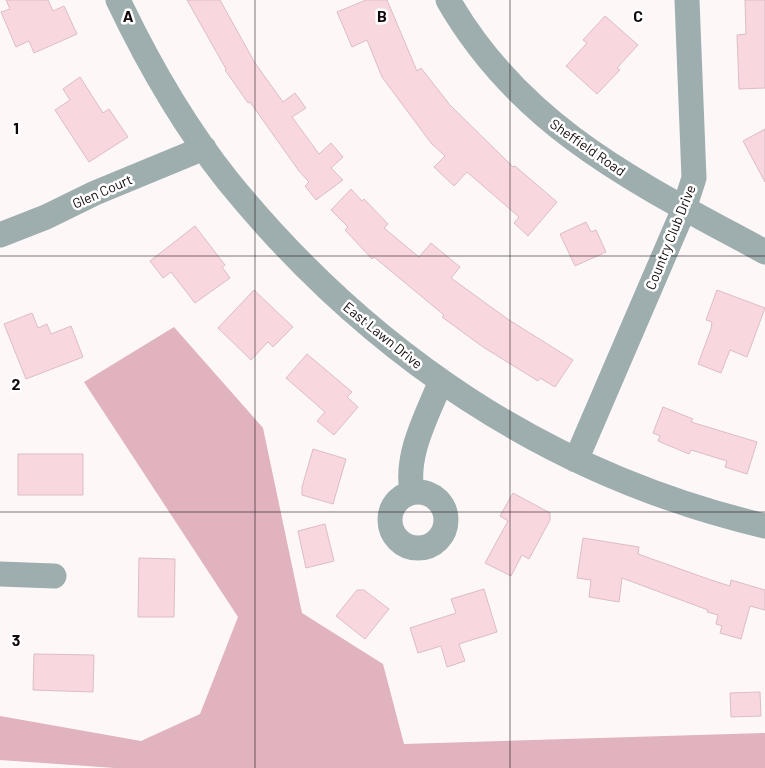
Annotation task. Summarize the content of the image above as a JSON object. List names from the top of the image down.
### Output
{
  "streets": {
    "street": [
      "Sheffield Road",
      "Glen Court",
      "Country Club Drive",
      "East Lawn Drive"
    ]
  },
  "crossings": [
    ["Sheffield Road", "Country Club Drive"],
    ["Glen Court", "East Lawn Drive"],
    ["Country Club Drive", "East Lawn Drive"]
  ],
  "grid": {
    "columns": ["A", "B", "C"],
    "rows": ["1", "2", "3"]
  }
}
